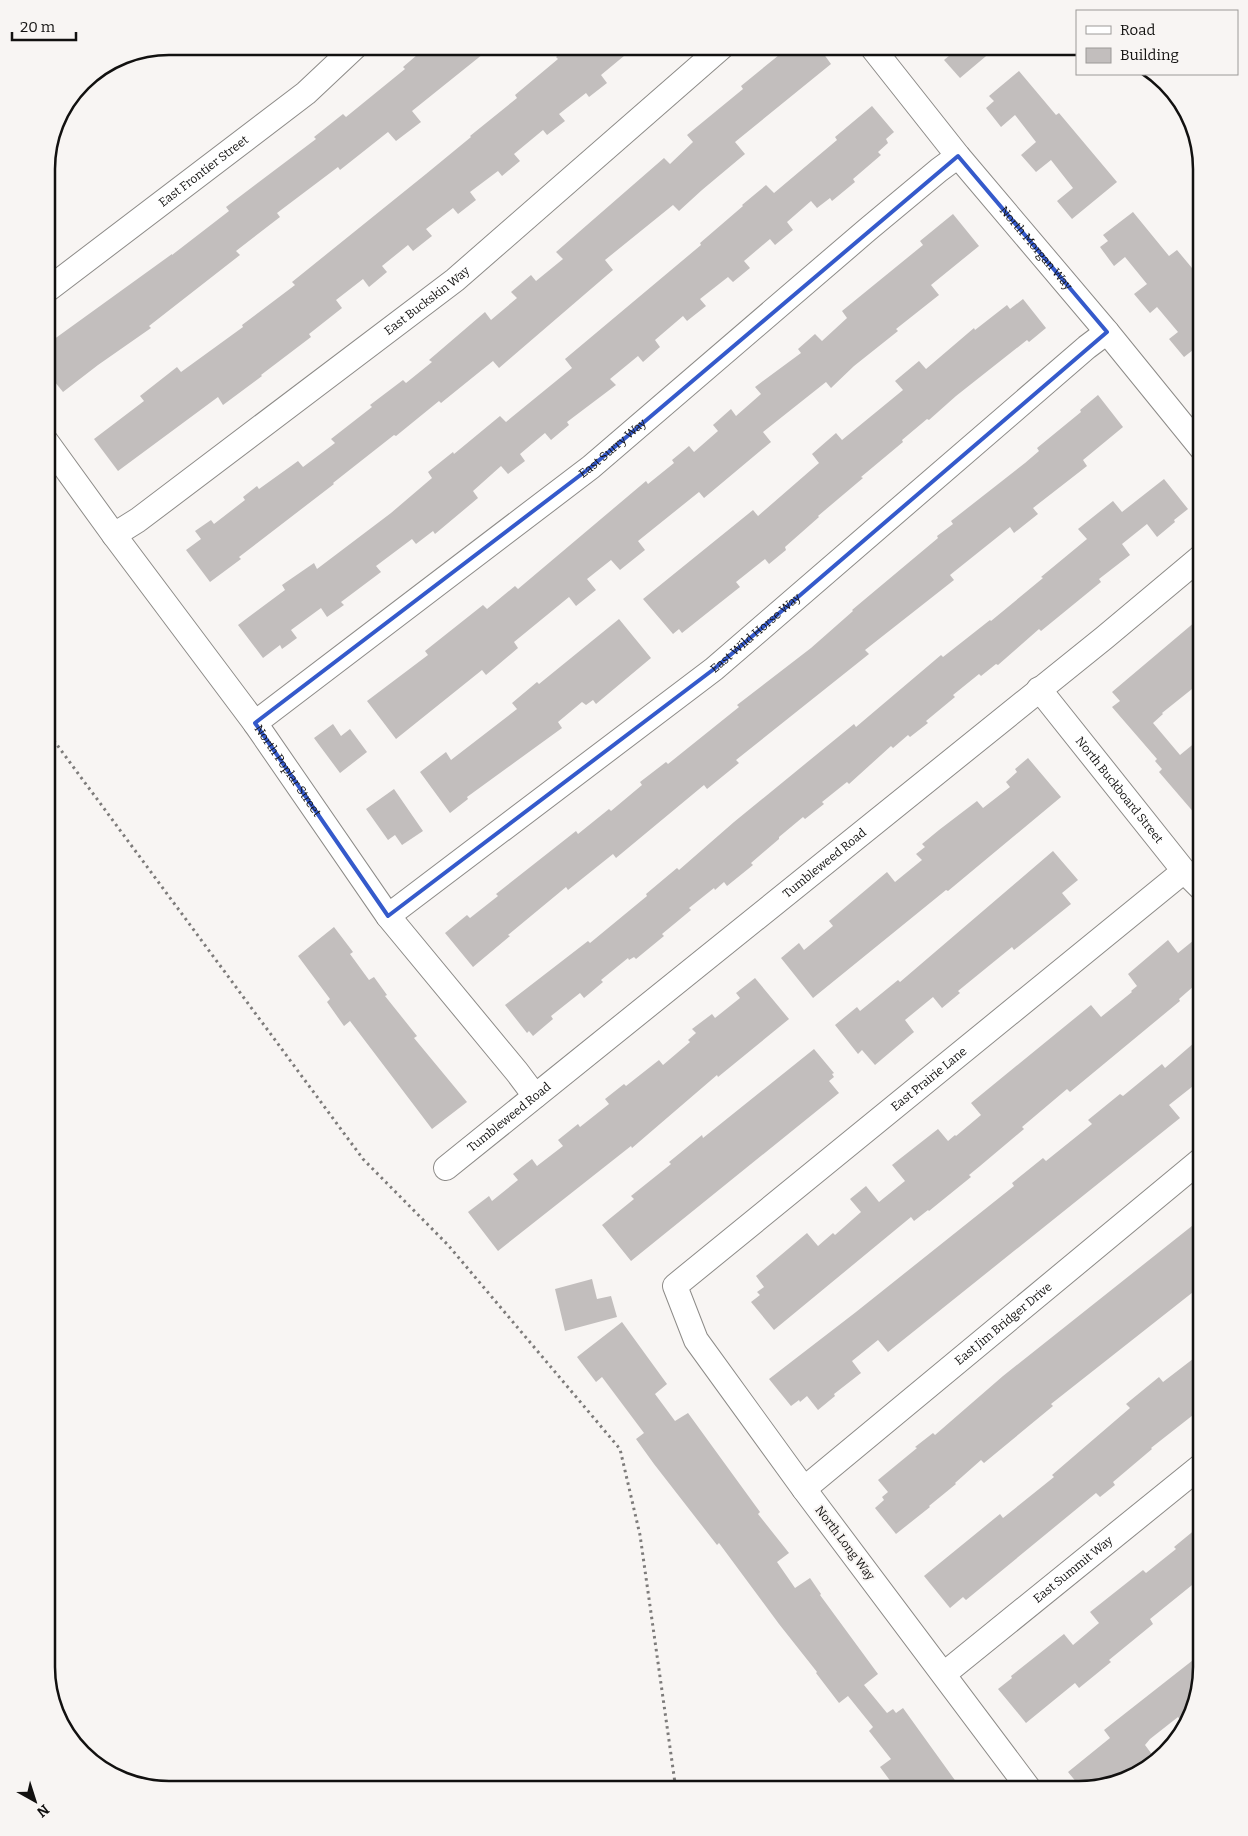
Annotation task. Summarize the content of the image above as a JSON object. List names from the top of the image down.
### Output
{
  "streets": {
    "street": [
      "East Frontier Street",
      "North Morgan Way",
      "East Buckskin Way",
      "East Surry Way",
      "East Wild Horse Way",
      "North Poplar Street",
      "North Buckboard Street",
      "Tumbleweed Road",
      "East Prairie Lane",
      "East Jim Bridger Drive",
      "North Long Way",
      "East Summit Way"
    ]
  },
  "crossings": [
    ["North Morgan Way", "East Surry Way"],
    ["North Morgan Way", "East Wild Horse Way"],
    ["East Buckskin Way", "North Poplar Street"],
    ["East Surry Way", "North Poplar Street"],
    ["East Wild Horse Way", "North Poplar Street"],
    ["North Poplar Street", "Tumbleweed Road"],
    ["North Buckboard Street", "Tumbleweed Road"],
    ["North Buckboard Street", "East Prairie Lane"],
    ["East Prairie Lane", "North Long Way"],
    ["East Jim Bridger Drive", "North Long Way"],
    ["North Long Way", "East Summit Way"]
  ],
  "legend": ["Road", "Building"],
  "scale_bar": "20 m",
  "north": "bottom right"
}
